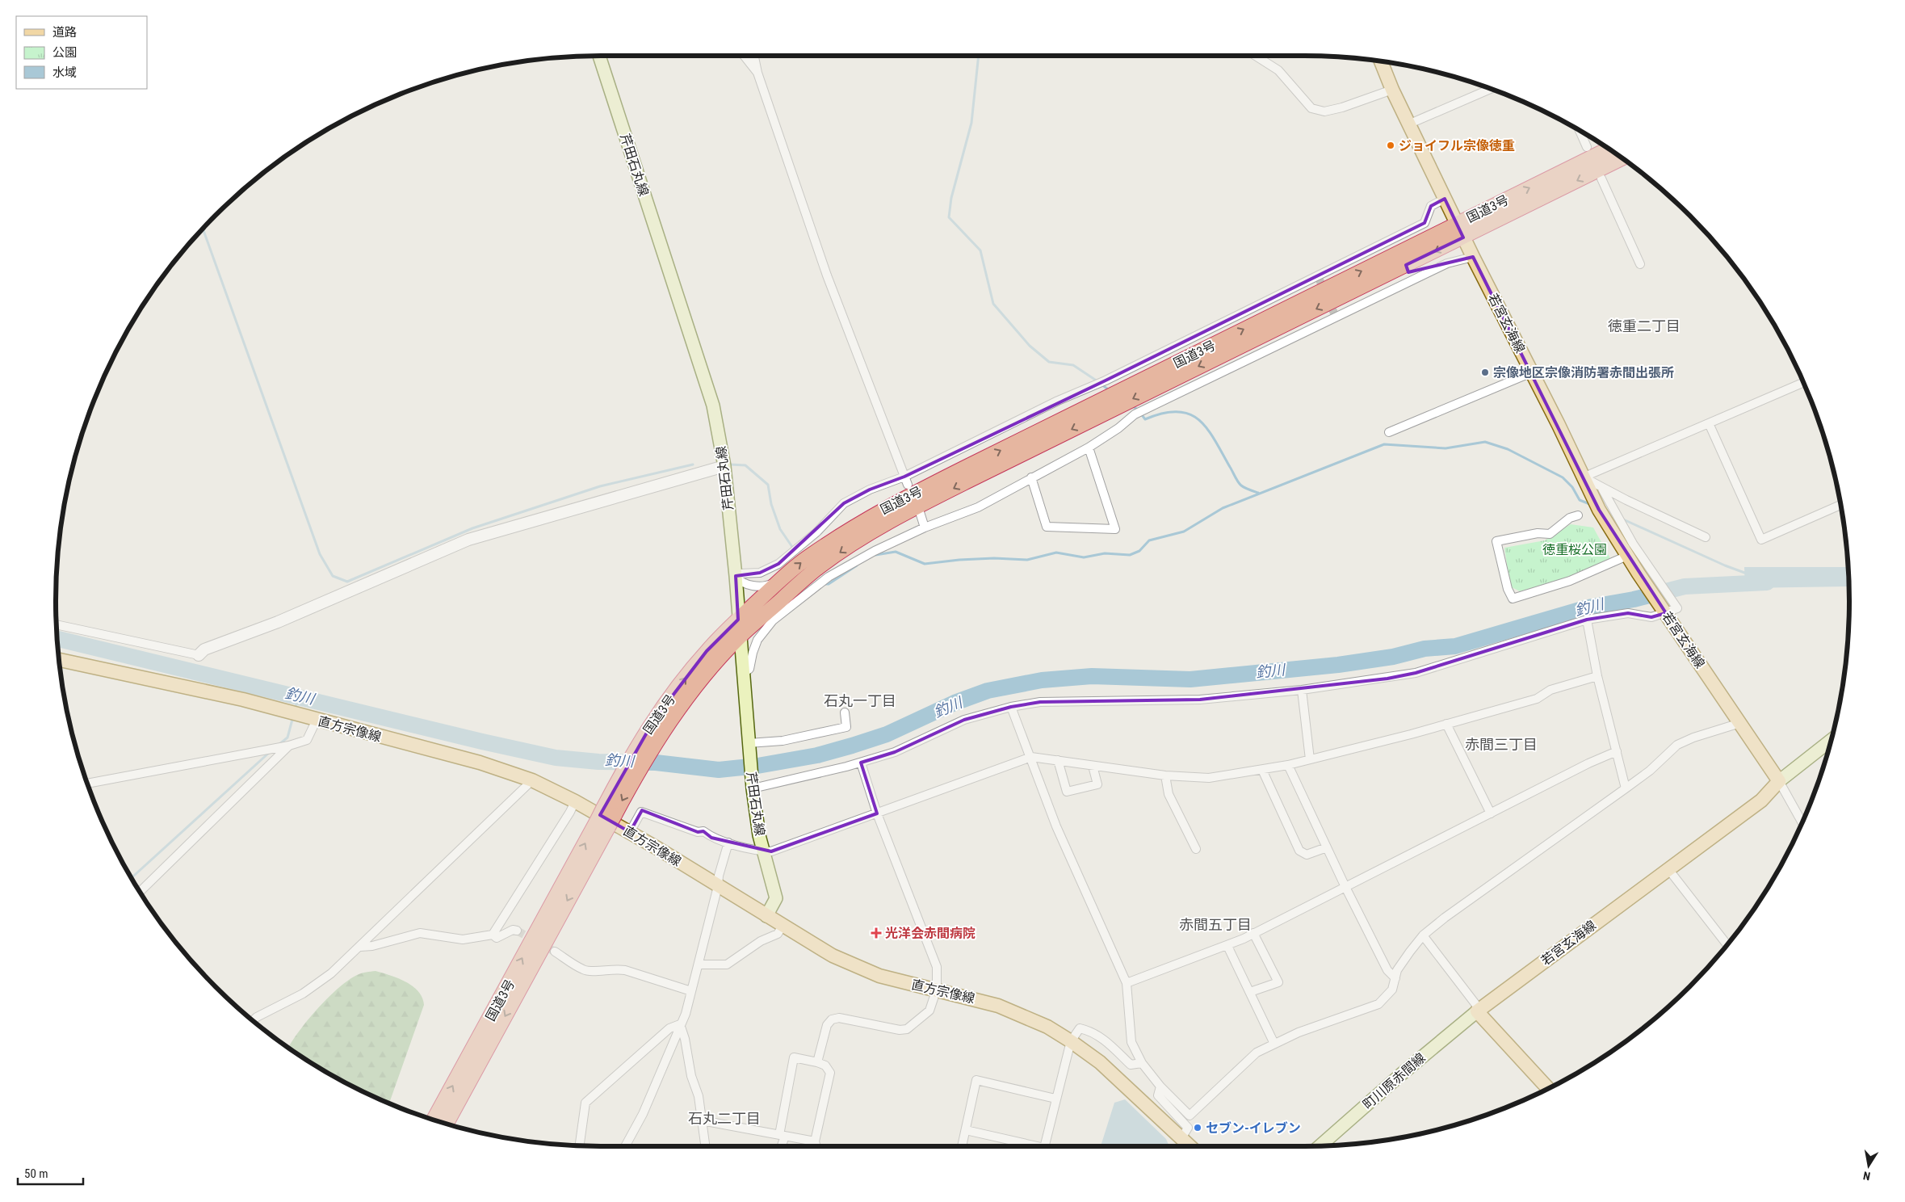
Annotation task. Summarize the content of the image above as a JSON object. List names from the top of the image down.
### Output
{
  "streets": {
    "highway": ["国道3号"],
    "main road": [
      "芹田石丸線",
      "若宮玄海線",
      "直方宗像線",
      "町川原赤間線"
    ]
  },
  "crossings": [
    ["芹田石丸線", "国道3号"],
    ["芹田石丸線", "直方宗像線"],
    ["国道3号", "若宮玄海線"],
    ["若宮玄海線", "町川原赤間線"]
  ],
  "districts": [
    "徳重二丁目",
    "石丸一丁目",
    "赤間三丁目",
    "赤間五丁目",
    "石丸二丁目"
  ],
  "water": ["釣川"],
  "parks": ["徳重桜公園"],
  "places": {
    "other": ["ジョイフル宗像徳重", "宗像地区宗像消防署赤間出張所", "セブン-イレブン"],
    "health": ["光洋会赤間病院"]
  },
  "legend": ["道路", "公園", "水域"],
  "scale_bar": "50 m",
  "north": "bottom"
}
